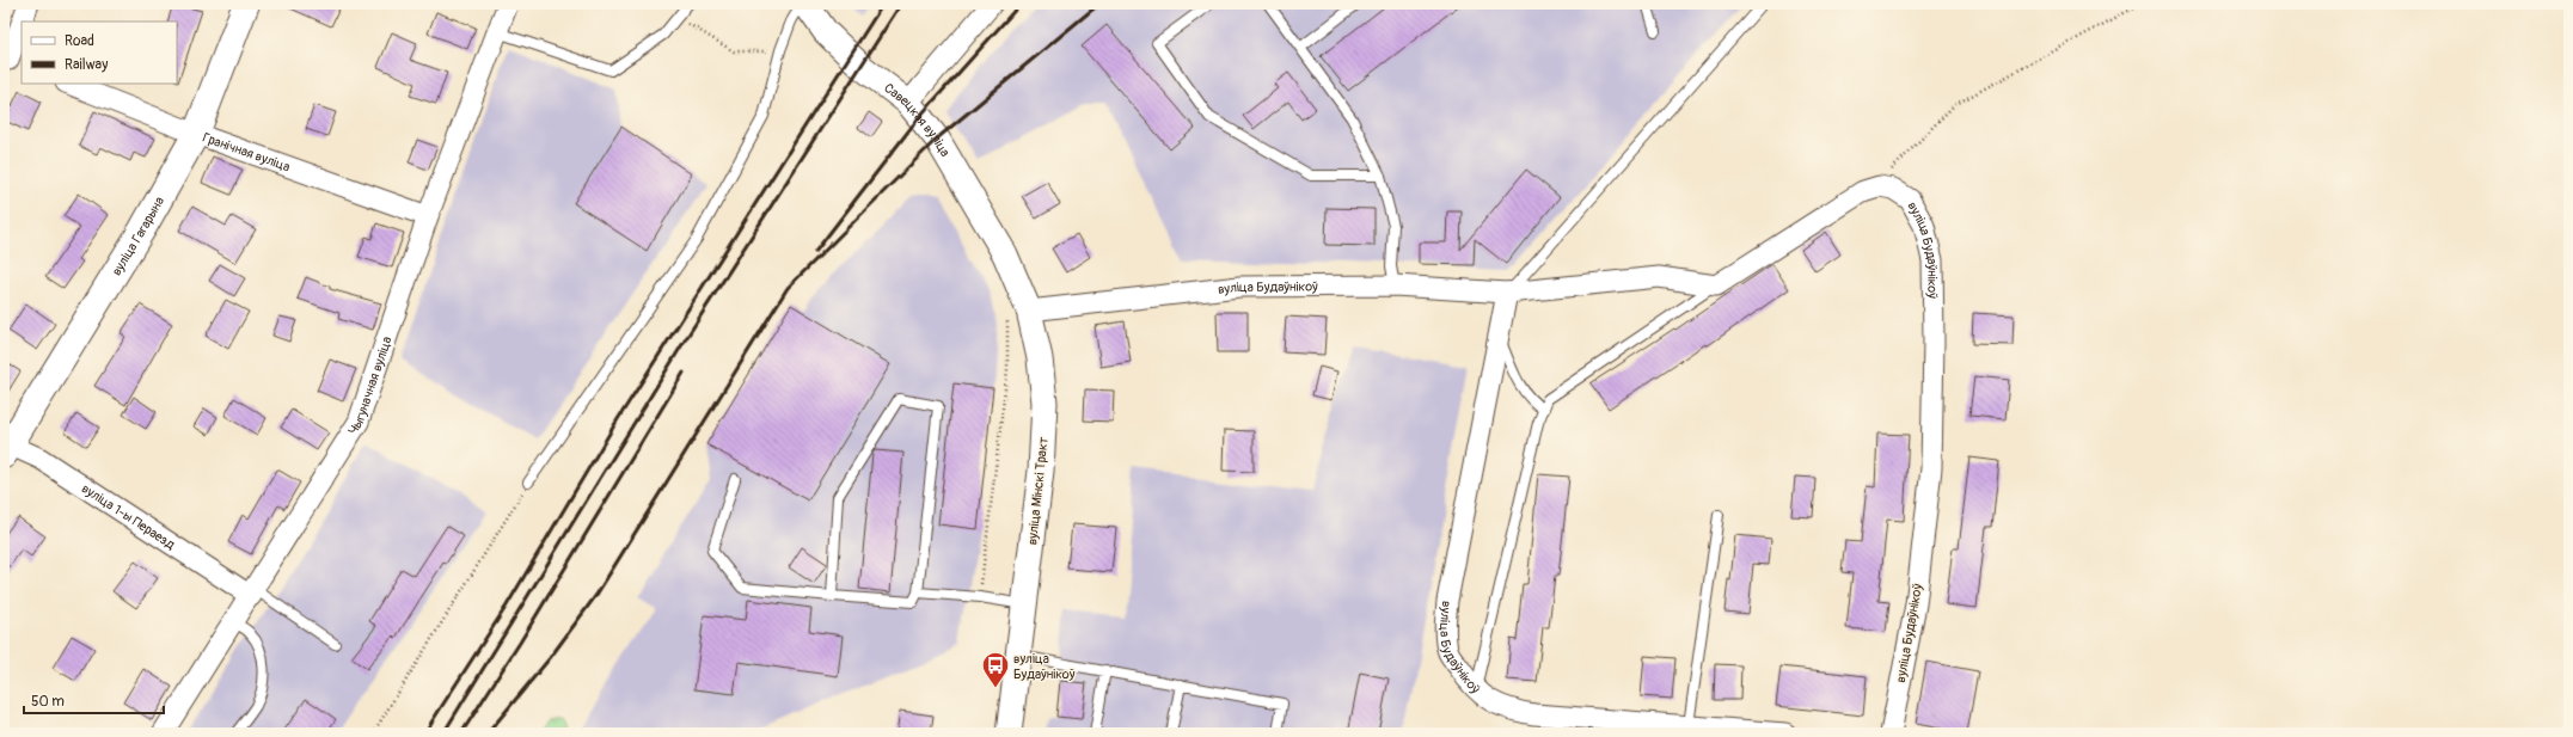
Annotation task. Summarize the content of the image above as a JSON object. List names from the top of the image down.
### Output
{
  "streets": {
    "main road": ["вуліца Гагарына"],
    "street": [
      "Савецкая вуліца",
      "Гранічная вуліца",
      "вуліца Будаўнікоў",
      "Чыгуначная вуліца",
      "вуліца Мінскі Тракт",
      "вуліца 1-ы Пераезд"
    ]
  },
  "crossings": [
    ["Савецкая вуліца", "вуліца Мінскі Тракт"],
    ["Гранічная вуліца", "вуліца Гагарына"],
    ["Гранічная вуліца", "Чыгуначная вуліца"],
    ["вуліца Гагарына", "вуліца 1-ы Пераезд"],
    ["вуліца Будаўнікоў", "вуліца Мінскі Тракт"],
    ["Чыгуначная вуліца", "вуліца 1-ы Пераезд"]
  ],
  "places": {
    "bus stop": ["вуліца Будаўнікоў"]
  },
  "legend": ["Road", "Railway"],
  "scale_bar": "50 m"
}
